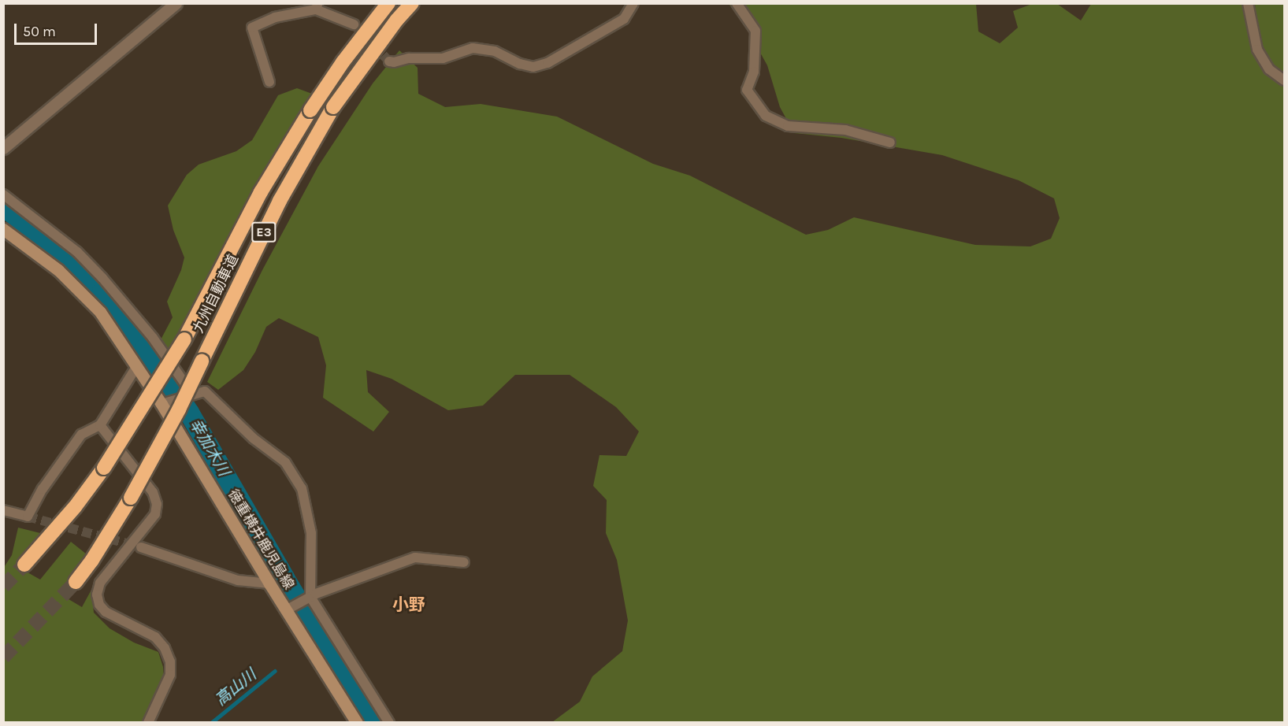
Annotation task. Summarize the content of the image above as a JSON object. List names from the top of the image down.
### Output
{
  "streets": {
    "highway": ["E3", "九州自動車道"],
    "main road": ["徳重横井鹿児島線"]
  },
  "districts": ["小野"],
  "water": ["幸加木川", "高山川"],
  "scale_bar": "50 m"
}
